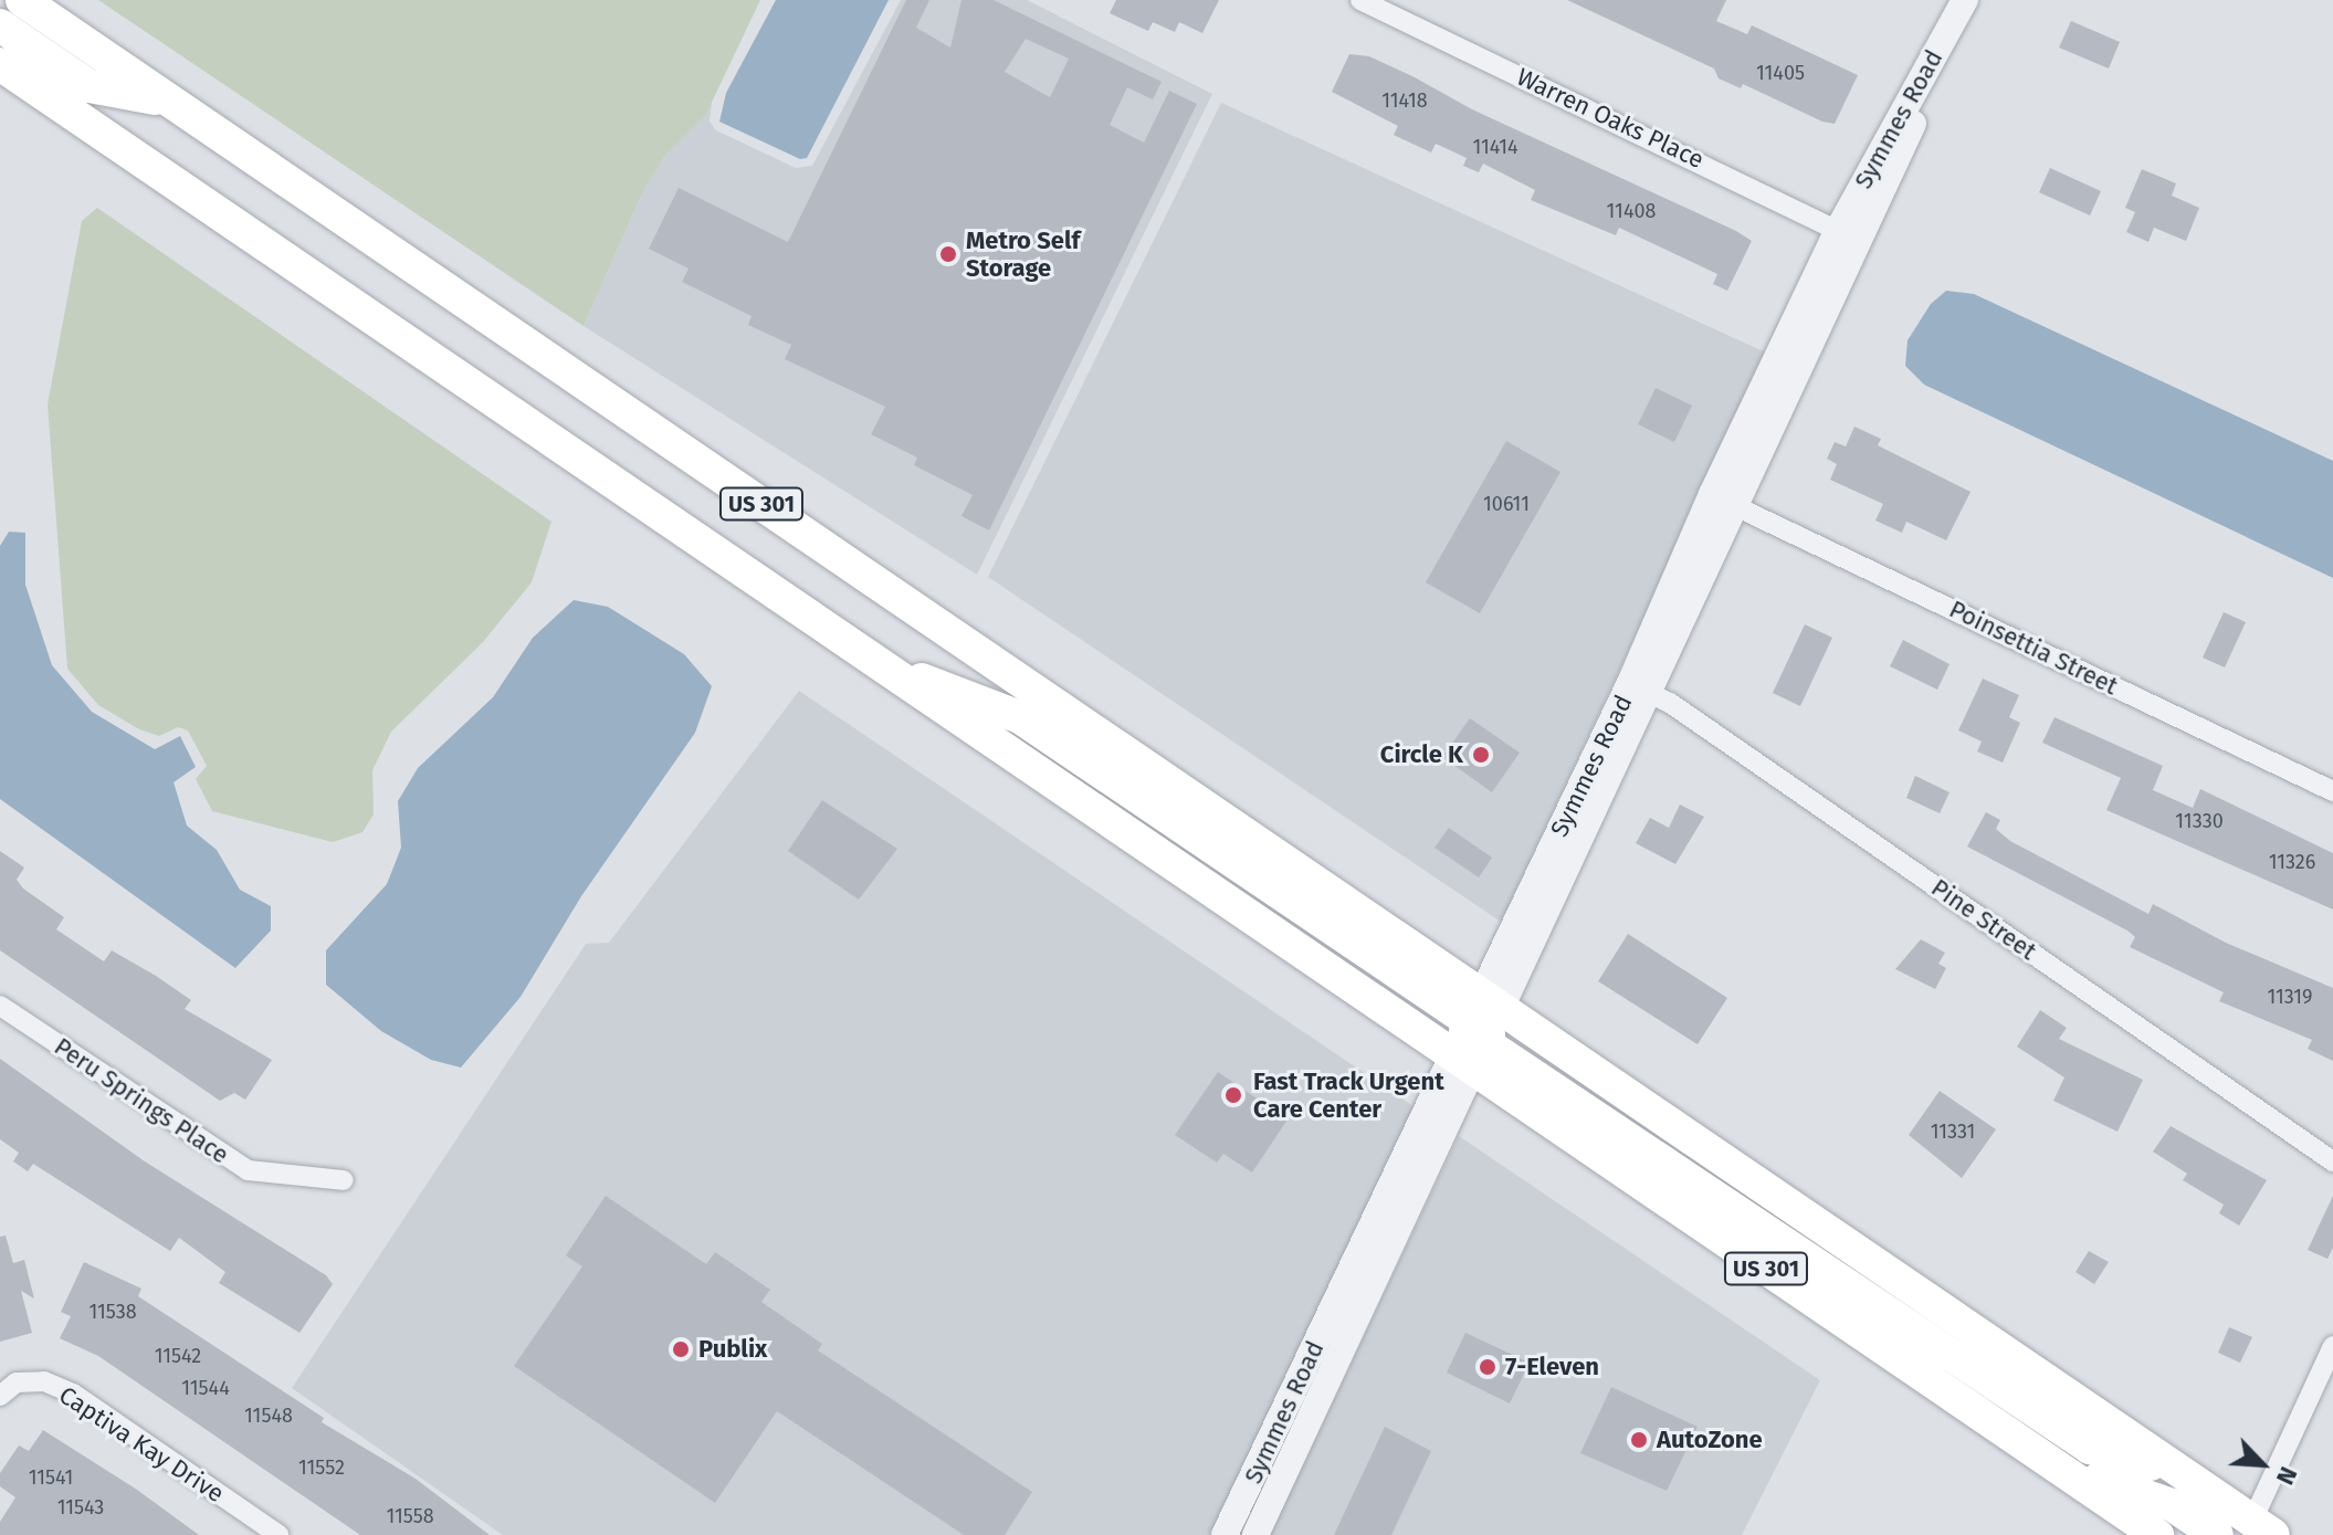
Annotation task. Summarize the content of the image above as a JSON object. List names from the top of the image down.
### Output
{
  "streets": {
    "main road": ["US 301"],
    "street": [
      "Warren Oaks Place",
      "Symmes Road",
      "Poinsettia Street",
      "Pine Street",
      "Peru Springs Place",
      "Captiva Kay Drive"
    ]
  },
  "crossings": [
    ["Warren Oaks Place", "Symmes Road"],
    ["Symmes Road", "US 301"],
    ["Symmes Road", "Poinsettia Street"],
    ["Symmes Road", "Pine Street"]
  ],
  "places": [
    "Metro Self Storage",
    "Circle K",
    "Fast Track Urgent Care Center",
    "Publix",
    "7-Eleven",
    "AutoZone"
  ],
  "house_numbers": [
    "11405",
    "11418",
    "11414",
    "11408",
    "10611",
    "11330",
    "11326",
    "11319",
    "11331",
    "11538",
    "11542",
    "11544",
    "11548",
    "11552",
    "11541",
    "11543",
    "11558"
  ],
  "north": "bottom right"
}
